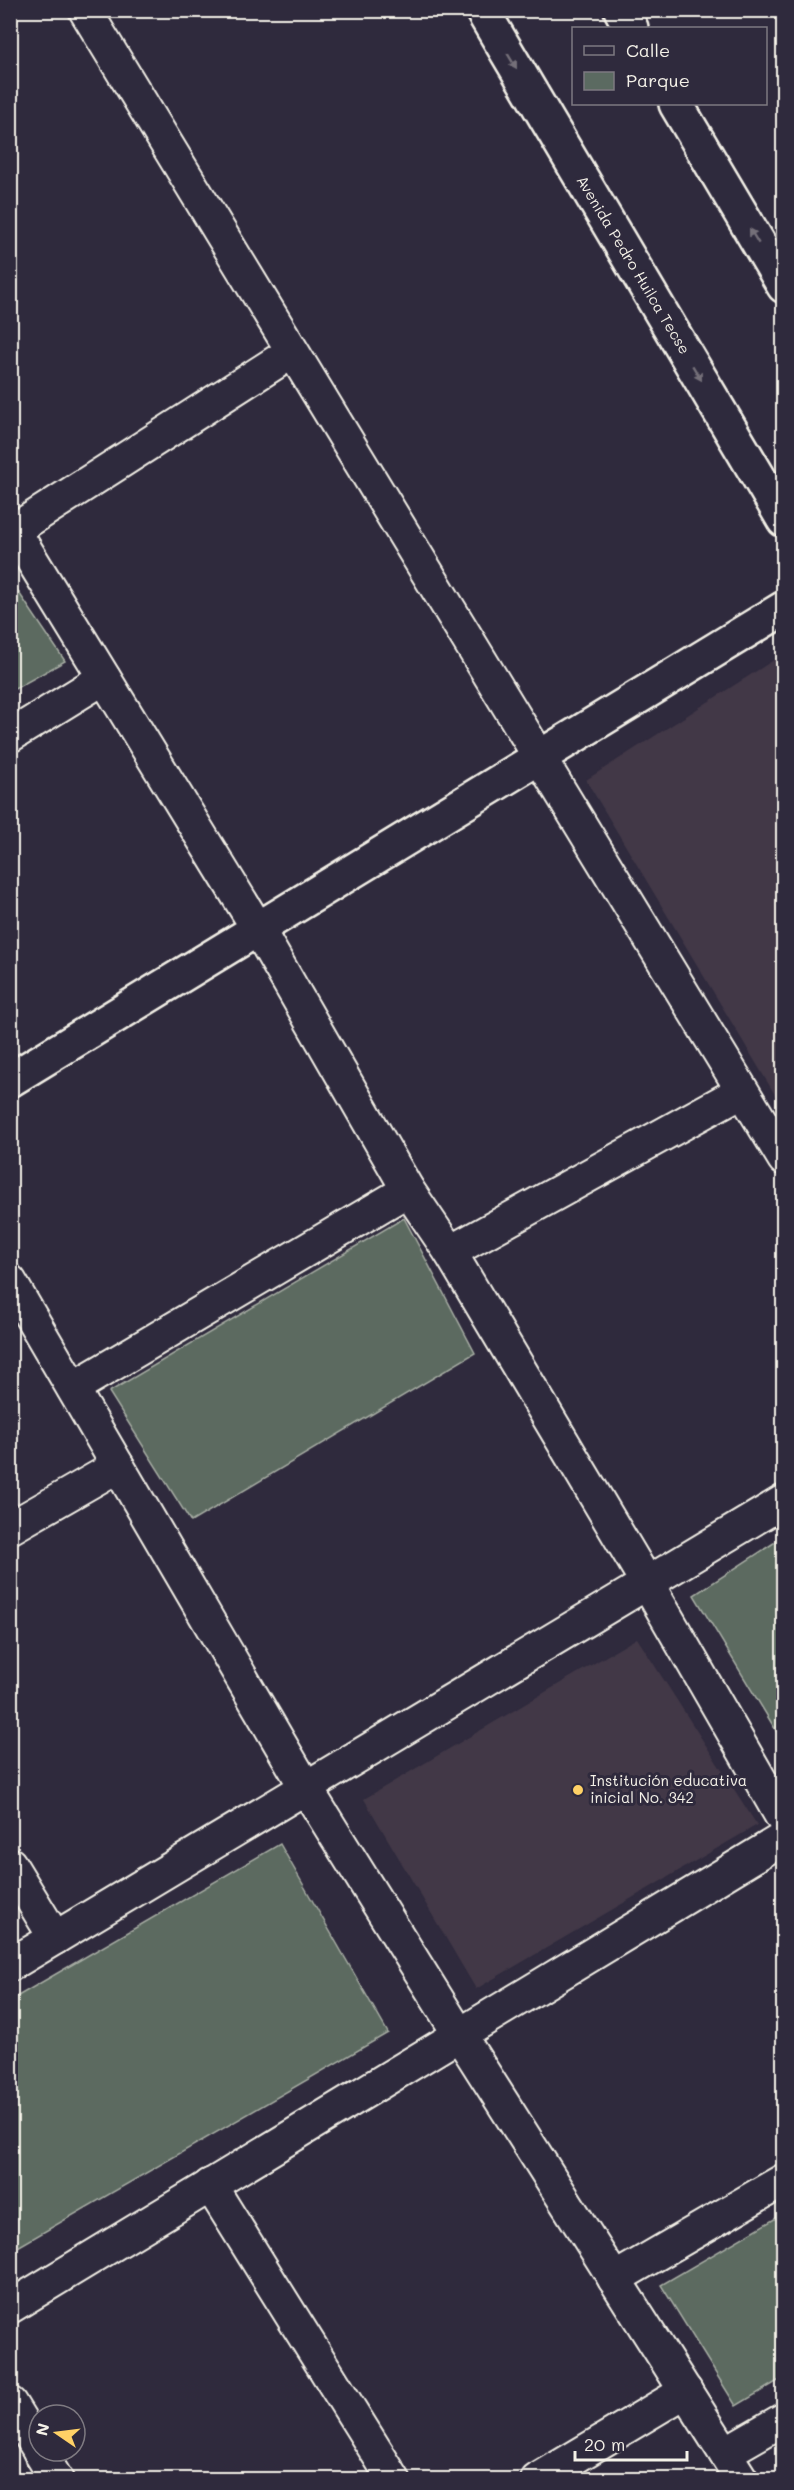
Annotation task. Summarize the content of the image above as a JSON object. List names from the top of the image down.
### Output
{
  "streets": {
    "main road": ["Avenida Pedro Huilca Tecse"]
  },
  "places": ["Institución educativa inicial No. 342"],
  "legend": ["Calle", "Parque"],
  "scale_bar": "20 m",
  "north": "left"
}
